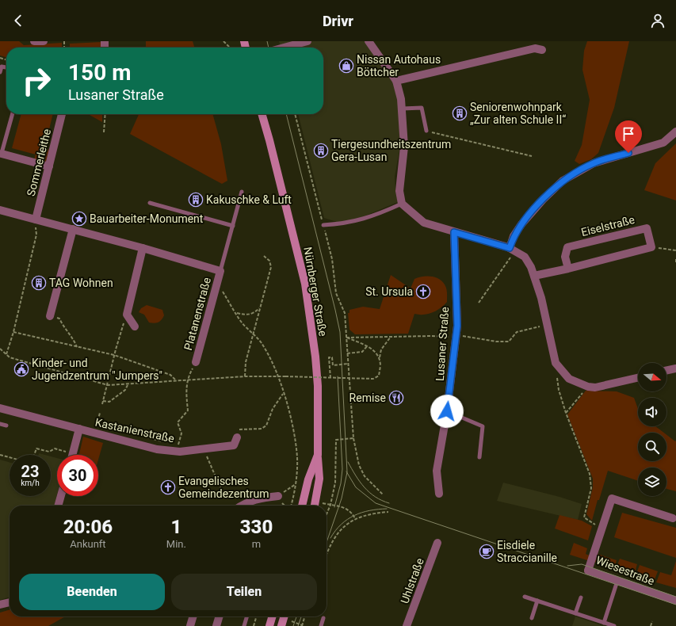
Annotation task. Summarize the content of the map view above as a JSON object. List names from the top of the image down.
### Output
{
  "streets": {
    "main road": ["Nürnberger Straße"],
    "street": [
      "Sommerleithe",
      "Eiselstraße",
      "Platanenstraße",
      "Lusaner Straße",
      "Kastanienstraße",
      "Wiesestraße",
      "Uhlstraße"
    ]
  },
  "crossings": [
    ["Sommerleithe", "Platanenstraße"]
  ],
  "places": {
    "shop": ["Nissan Autohaus Böttcher"],
    "building": [
      "Seniorenwohnpark „Zur alten Schule II“",
      "Tiergesundheitszentrum Gera-Lusan",
      "Kakuschke & Luft",
      "TAG Wohnen"
    ],
    "place": ["Bauarbeiter-Monument"],
    "church": ["St. Ursula", "Evangelisches Gemeindezentrum"],
    "public building": ["Kinder- und Jugendzentrum \"Jumpers\""],
    "restaurant": ["Remise"],
    "cafe": ["Eisdiele Straccianille"]
  },
  "north": "right",
  "page": {
    "header": "Drivr",
    "turn": ["150 m", "Lusaner Straße"],
    "speed": "23 km/h",
    "limit": "30",
    "eta": [
      "20:06",
      "Ankunft",
      "1",
      "Min.",
      "330",
      "m"
    ],
    "buttons": ["Beenden", "Teilen"]
  }
}
